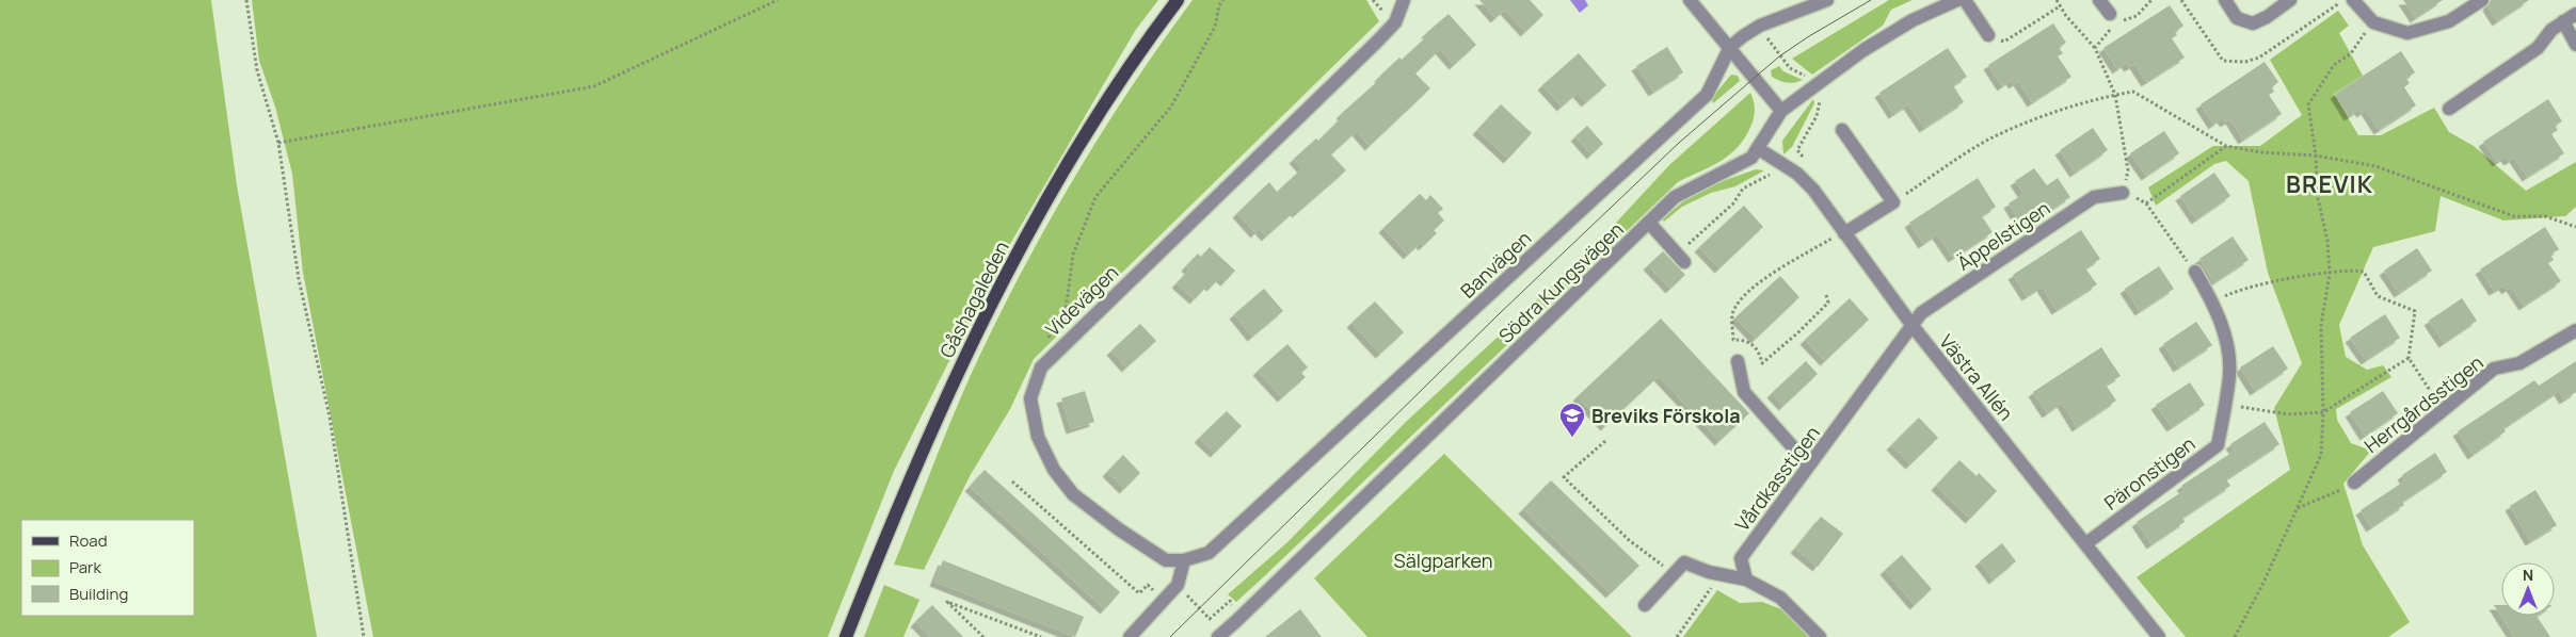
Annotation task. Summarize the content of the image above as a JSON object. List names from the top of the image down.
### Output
{
  "streets": {
    "main road": ["Gåshagaleden"],
    "street": [
      "Äppelstigen",
      "Banvägen",
      "Södra Kungsvägen",
      "Videvägen",
      "Västra Allén",
      "Herrgårdsstigen",
      "Päronstigen",
      "Vårdkasstigen"
    ]
  },
  "crossings": [
    ["Äppelstigen", "Västra Allén"],
    ["Äppelstigen", "Vårdkasstigen"],
    ["Banvägen", "Videvägen"],
    ["Södra Kungsvägen", "Västra Allén"],
    ["Västra Allén", "Päronstigen"],
    ["Västra Allén", "Vårdkasstigen"]
  ],
  "districts": ["BREVIK"],
  "parks": ["Sälgparken"],
  "places": {
    "school or university": ["Breviks Förskola"]
  },
  "legend": ["Road", "Park", "Building"],
  "north": "top"
}
